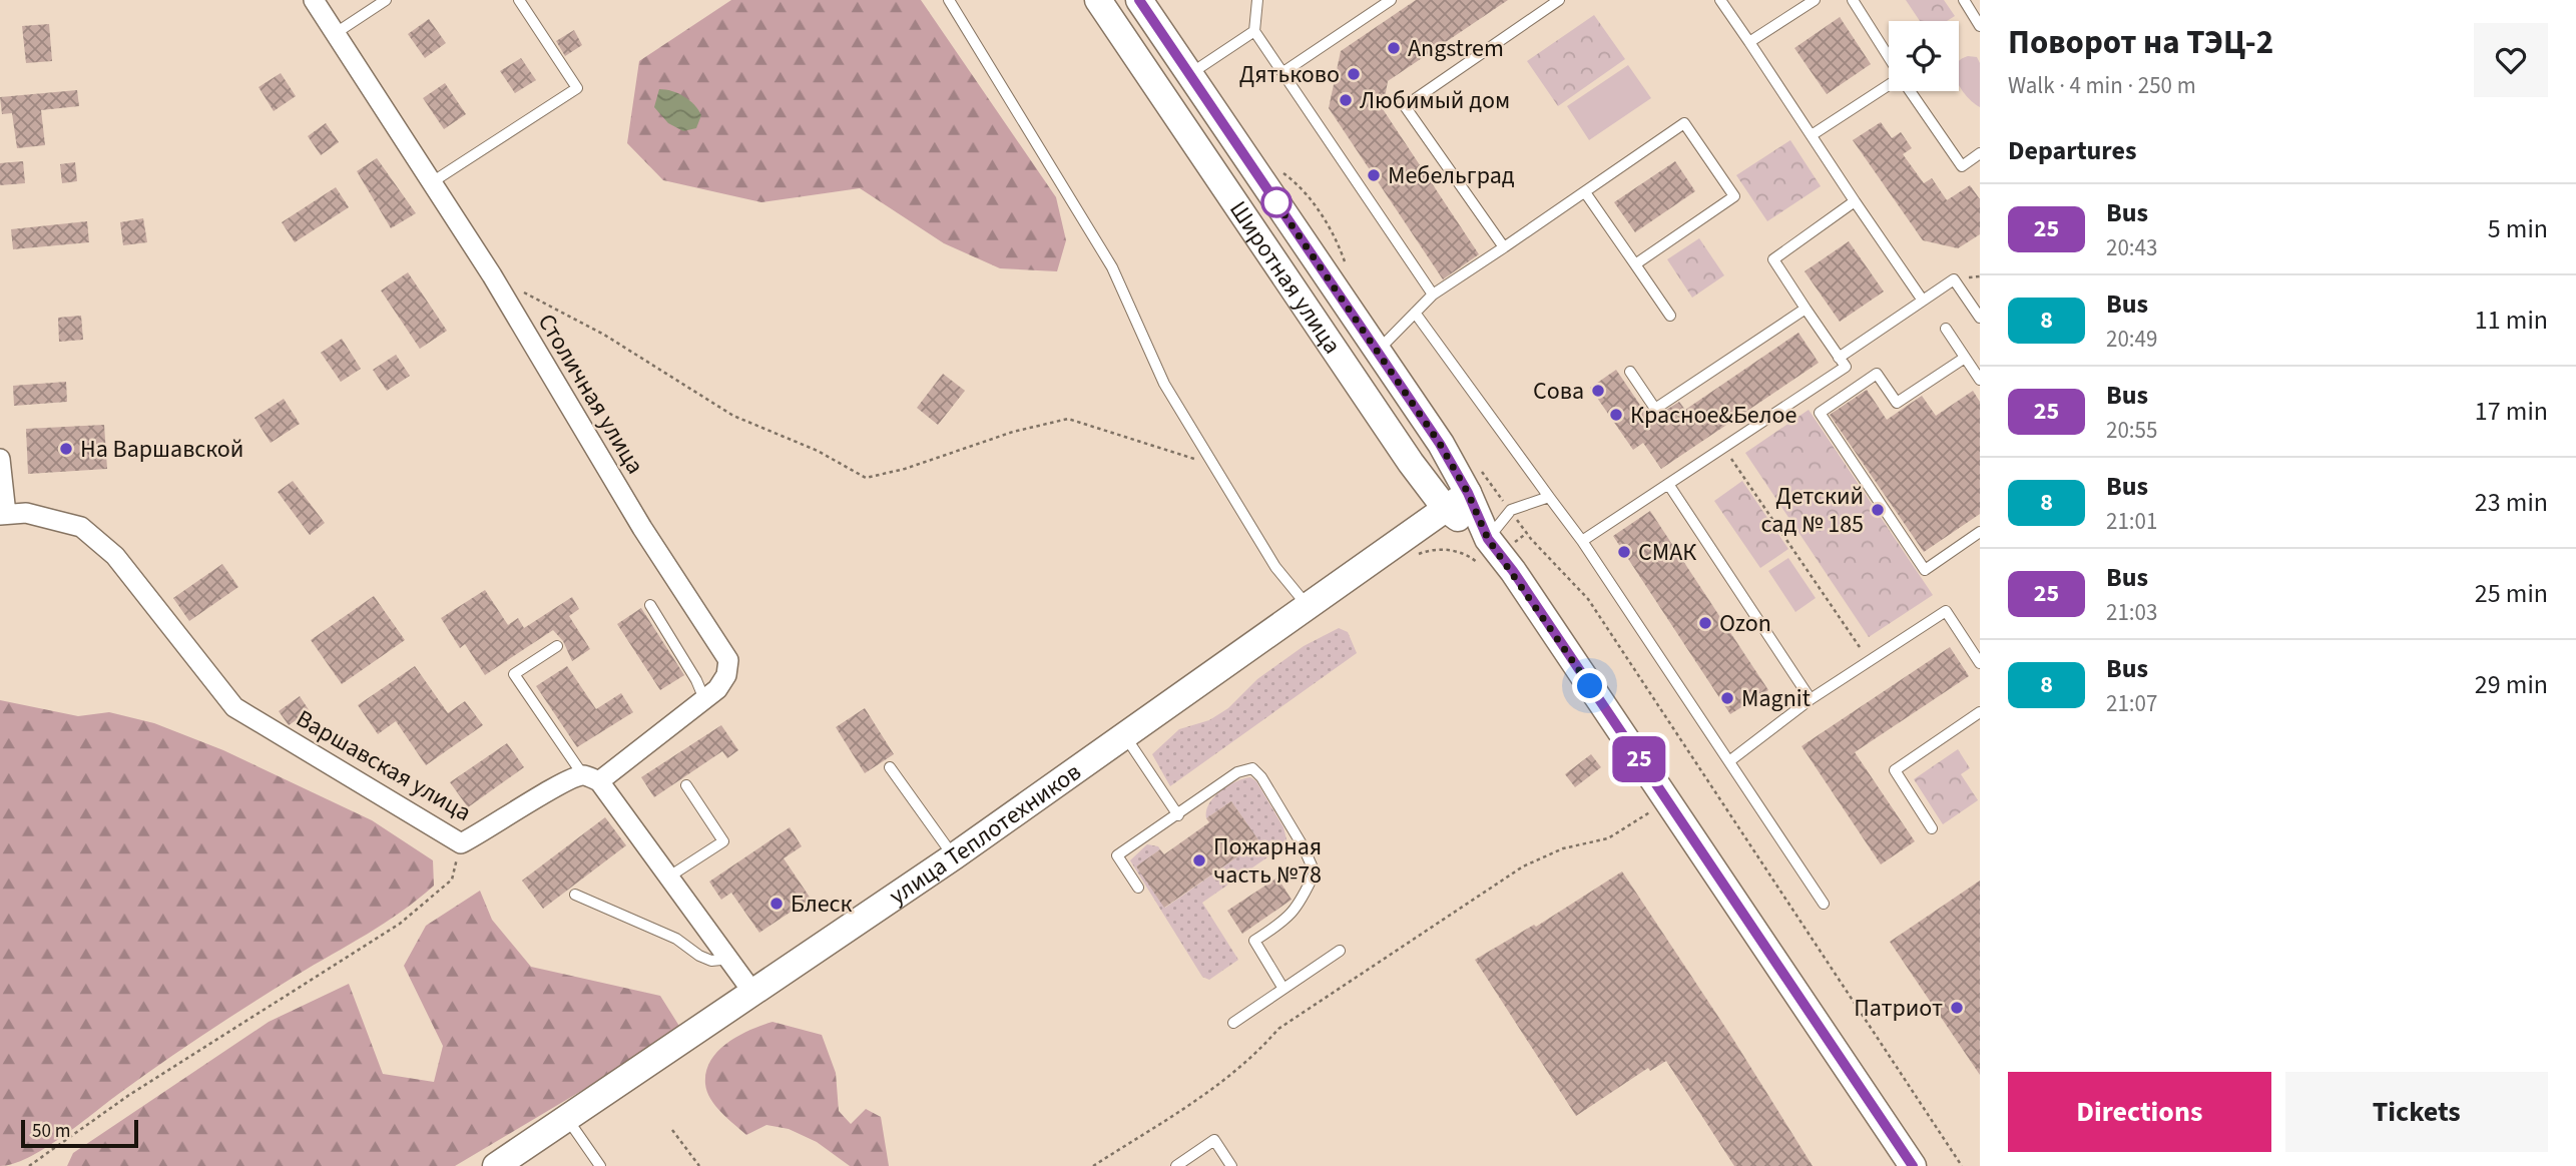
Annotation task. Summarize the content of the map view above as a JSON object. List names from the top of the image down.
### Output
{
  "streets": {
    "main road": ["Широтная улица", "улица Теплотехников"],
    "street": ["Столичная улица", "Варшавская улица"]
  },
  "crossings": [
    ["Широтная улица", "улица Теплотехников"],
    ["Столичная улица", "Варшавская улица"]
  ],
  "places": [
    "Angstrem",
    "Дятьково",
    "Любимый дом",
    "Мебельград",
    "Сова",
    "Красное&Белое",
    "На Варшавской",
    "Детский сад № 185",
    "СМАК",
    "Ozon",
    "Magnit",
    "Пожарная часть №78",
    "Блеск",
    "Патриот"
  ],
  "lines": ["bus line 25"],
  "scale_bar": "50 m",
  "page": {
    "on_map": "25",
    "heading": [
      ["Поворот на ТЭЦ-2", "Walk · 4 min · 250 m"],
      "Departures"
    ],
    "list": [
      {
        "mark": "25",
        "name": "Bus",
        "note": "20:43",
        "value": "5 min"
      },
      {
        "mark": "8",
        "name": "Bus",
        "note": "20:49",
        "value": "11 min"
      },
      {
        "mark": "25",
        "name": "Bus",
        "note": "20:55",
        "value": "17 min"
      },
      {
        "mark": "8",
        "name": "Bus",
        "note": "21:01",
        "value": "23 min"
      },
      {
        "mark": "25",
        "name": "Bus",
        "note": "21:03",
        "value": "25 min"
      },
      {
        "mark": "8",
        "name": "Bus",
        "note": "21:07",
        "value": "29 min"
      }
    ],
    "buttons": ["Directions", "Tickets"],
    "scale": "50 m"
  }
}
